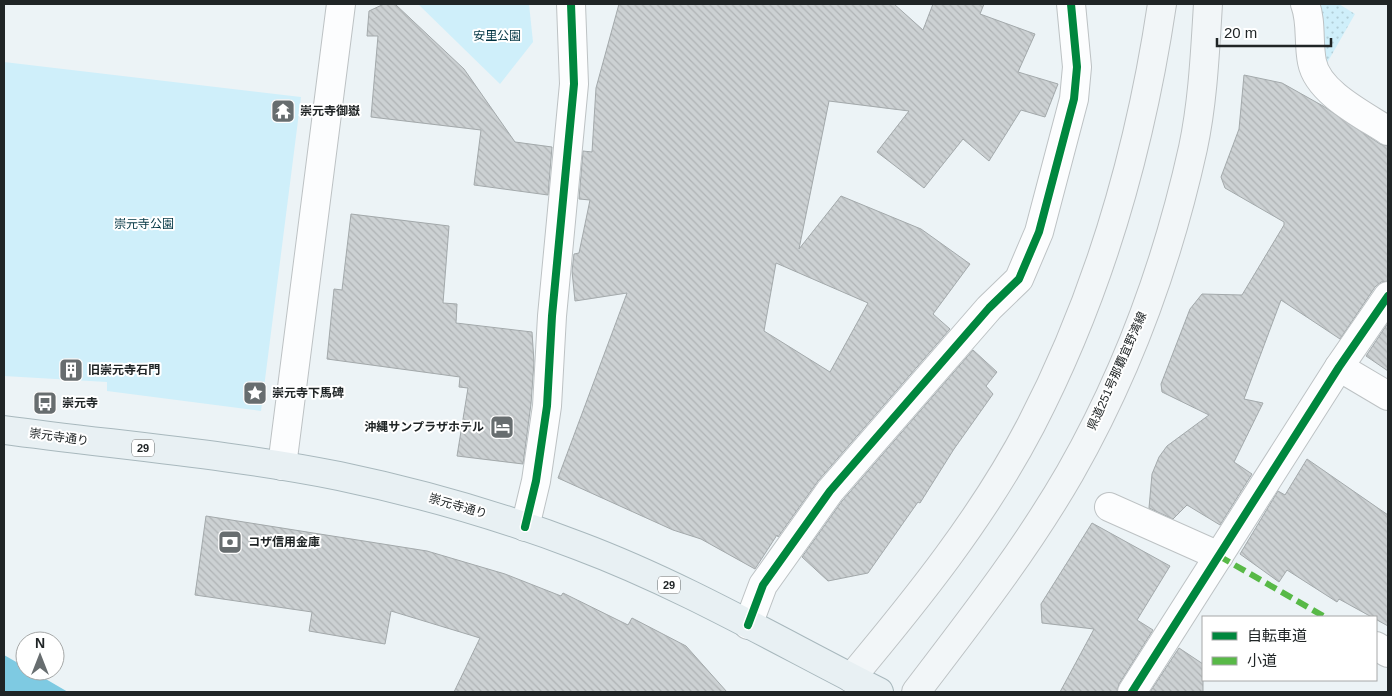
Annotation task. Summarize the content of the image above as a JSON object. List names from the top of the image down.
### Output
{
  "streets": {
    "main road": ["県道251号那覇宜野湾線", "崇元寺通り", "29"]
  },
  "parks": ["安里公園", "崇元寺公園"],
  "places": {
    "temple": ["崇元寺御嶽"],
    "building": ["旧崇元寺石門"],
    "place": ["崇元寺下馬碑"],
    "bus stop": ["崇元寺"],
    "hotel": ["沖縄サンプラザホテル"],
    "bank": ["コザ信用金庫"]
  },
  "legend": ["自転車道", "小道"],
  "scale_bar": "20 m",
  "north": "top"
}
